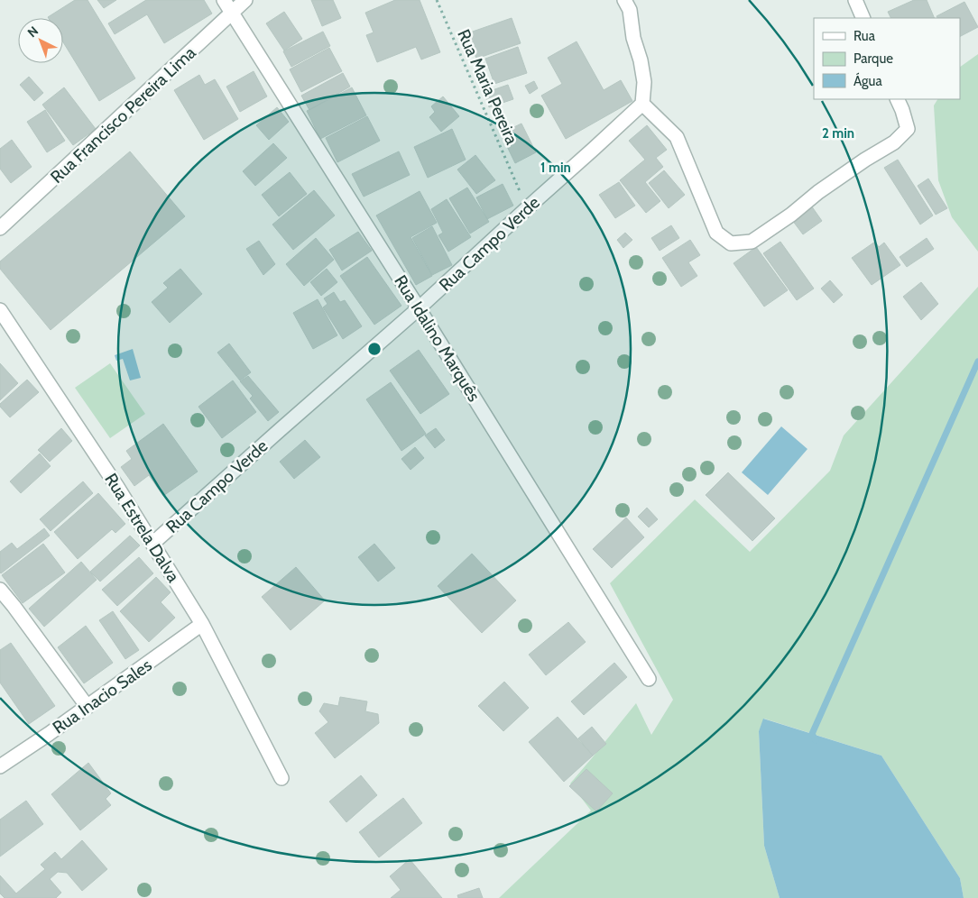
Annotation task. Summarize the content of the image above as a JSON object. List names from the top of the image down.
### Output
{
  "streets": {
    "street": [
      "Rua Francisco Pereira Lima",
      "Rua Campo Verde",
      "Rua Idalino Marquês",
      "Rua Estrela Dalva",
      "Rua Inacio Sales"
    ],
    "path": ["Rua Maria Pereira"]
  },
  "crossings": [
    ["Rua Maria Pereira", "Rua Campo Verde"],
    ["Rua Francisco Pereira Lima", "Rua Idalino Marquês"],
    ["Rua Campo Verde", "Rua Idalino Marquês"],
    ["Rua Campo Verde", "Rua Estrela Dalva"],
    ["Rua Estrela Dalva", "Rua Inacio Sales"]
  ],
  "legend": ["Rua", "Parque", "Água"],
  "north": "top left",
  "rings": ["2 min", "1 min"]
}
